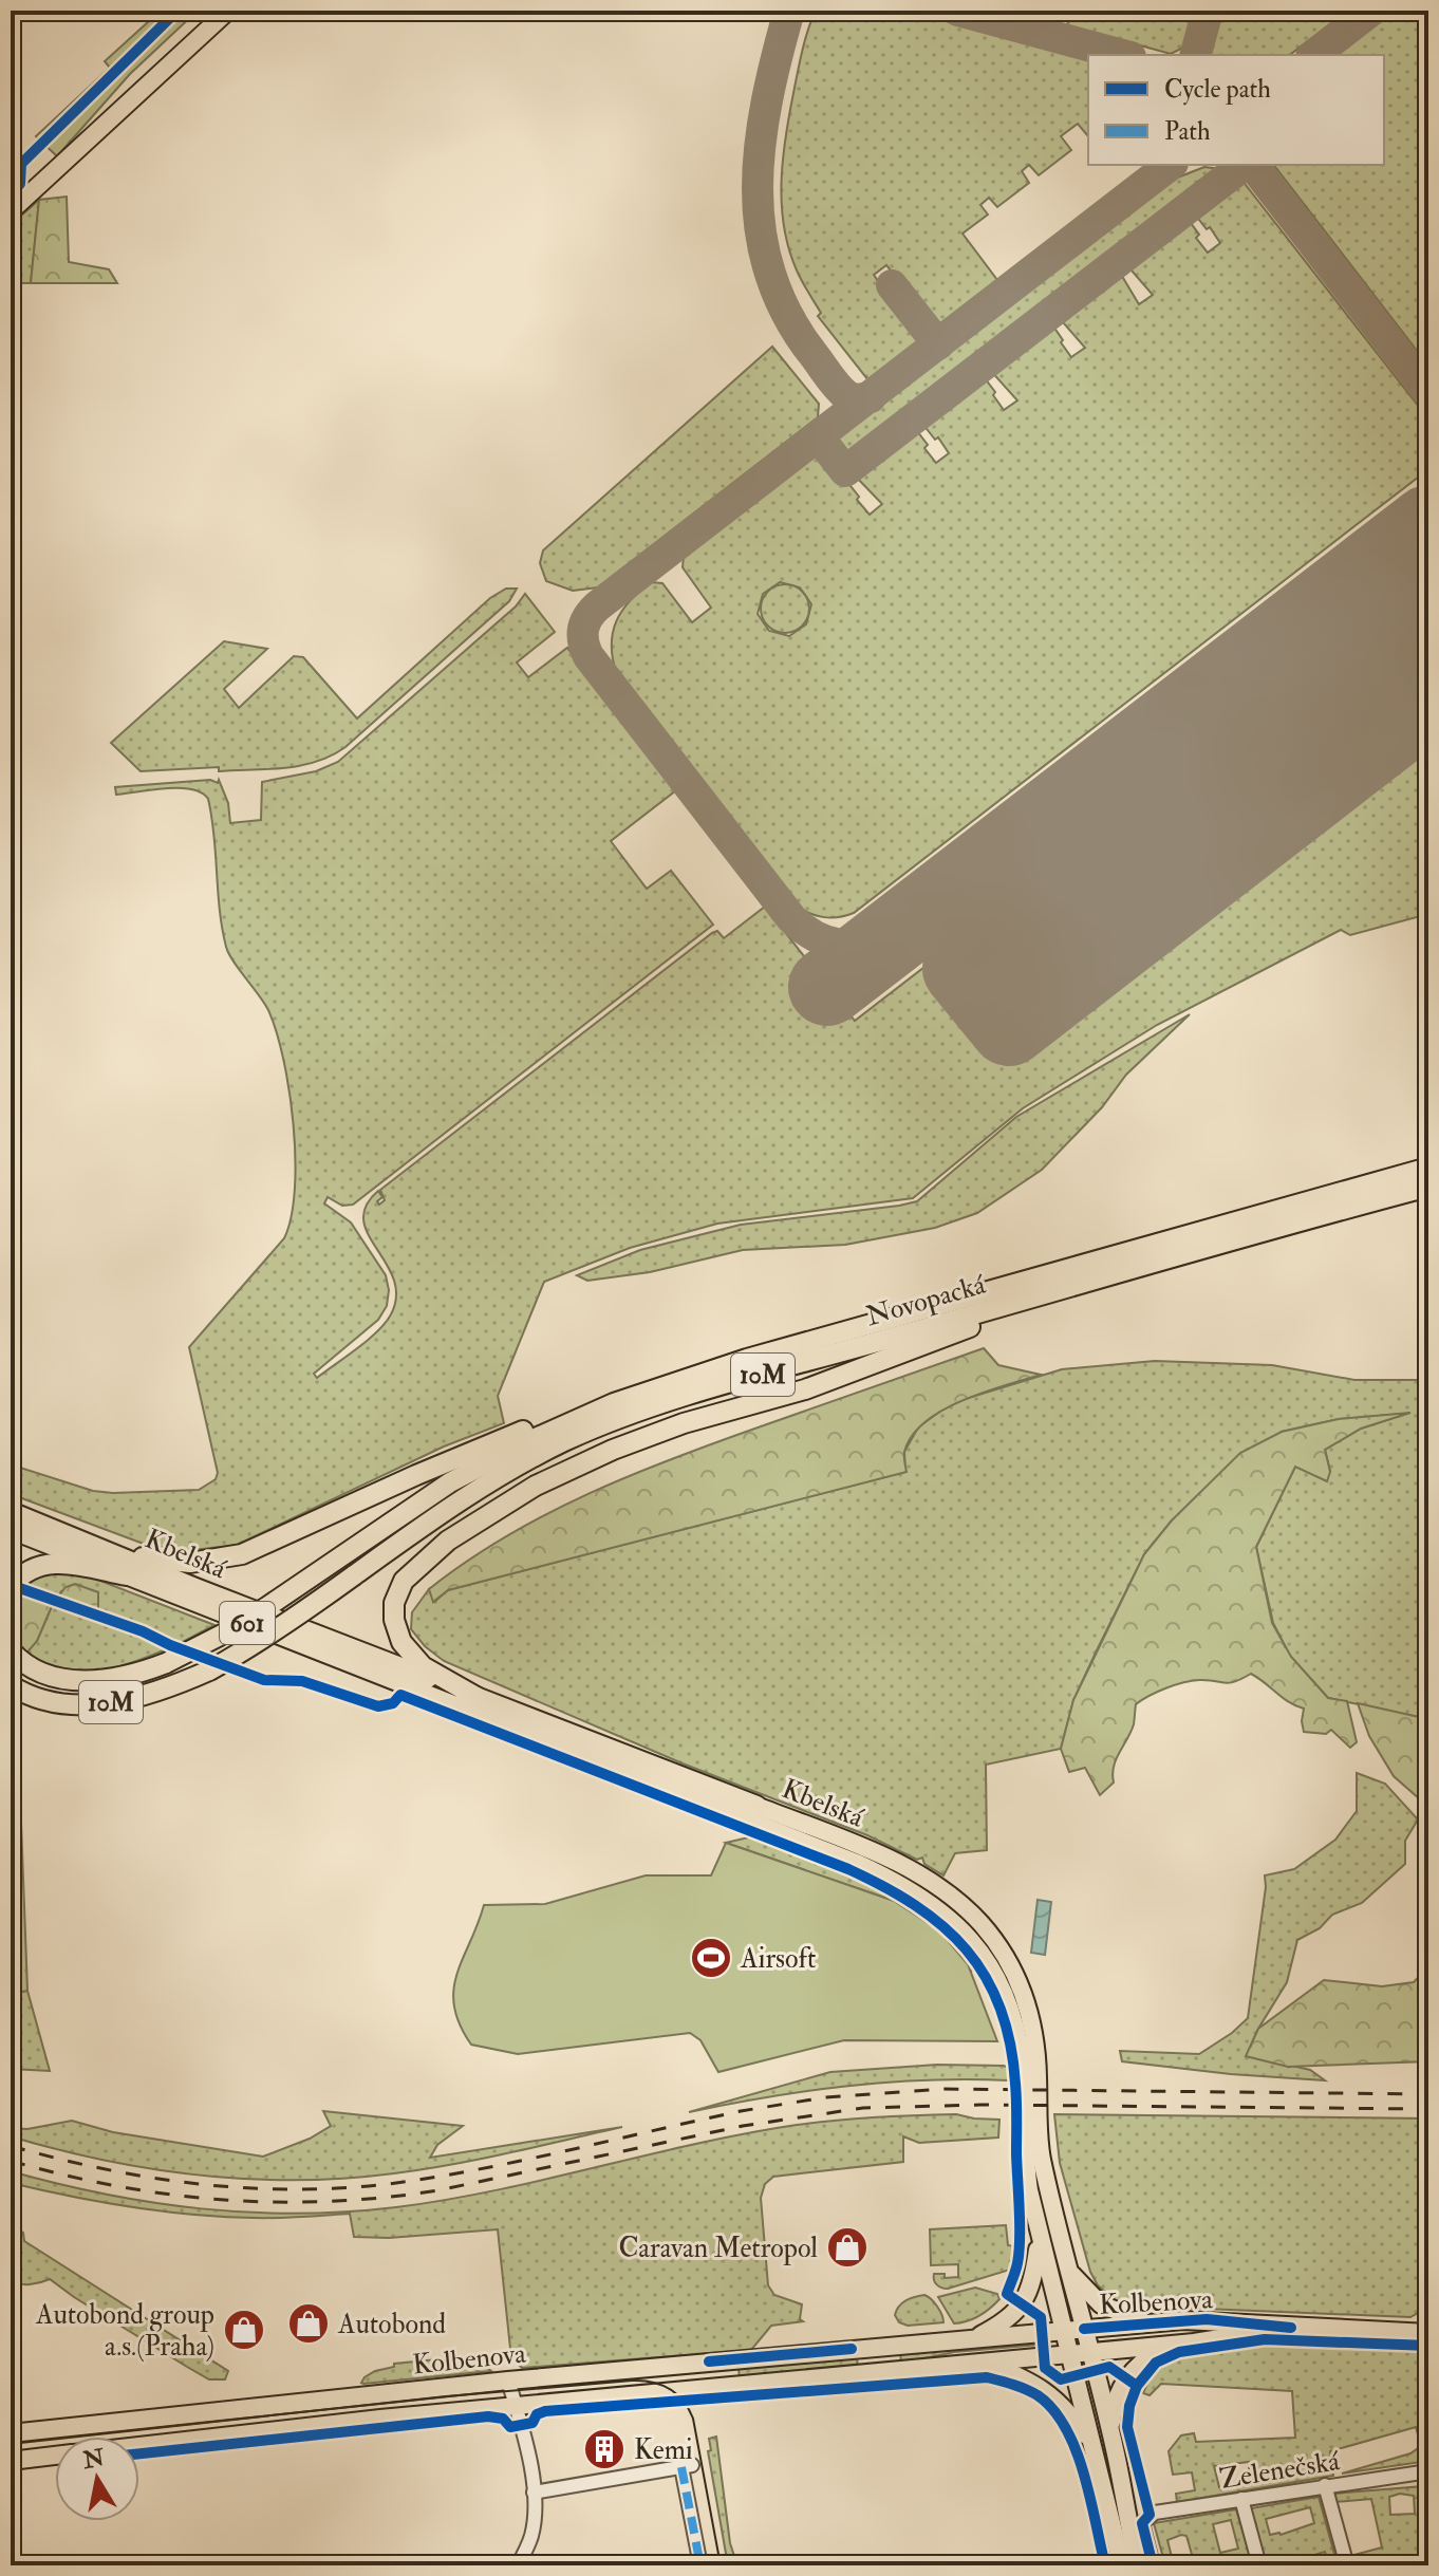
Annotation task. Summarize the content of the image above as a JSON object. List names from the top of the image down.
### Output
{
  "streets": {
    "highway": [
      "Novopacká",
      "10M",
      "Kbelská",
      "601"
    ],
    "main road": ["Kolbenova"],
    "street": ["Zelenečská"]
  },
  "crossings": [
    ["Novopacká", "10M"],
    ["10M", "Kbelská"],
    ["Kbelská", "Kolbenova"]
  ],
  "places": {
    "sports": ["Airsoft"],
    "shop": ["Caravan Metropol", "Autobond", "Autobond group a.s.(Praha)"],
    "building": ["Kemi"]
  },
  "legend": ["Cycle path", "Path"],
  "north": "top"
}
